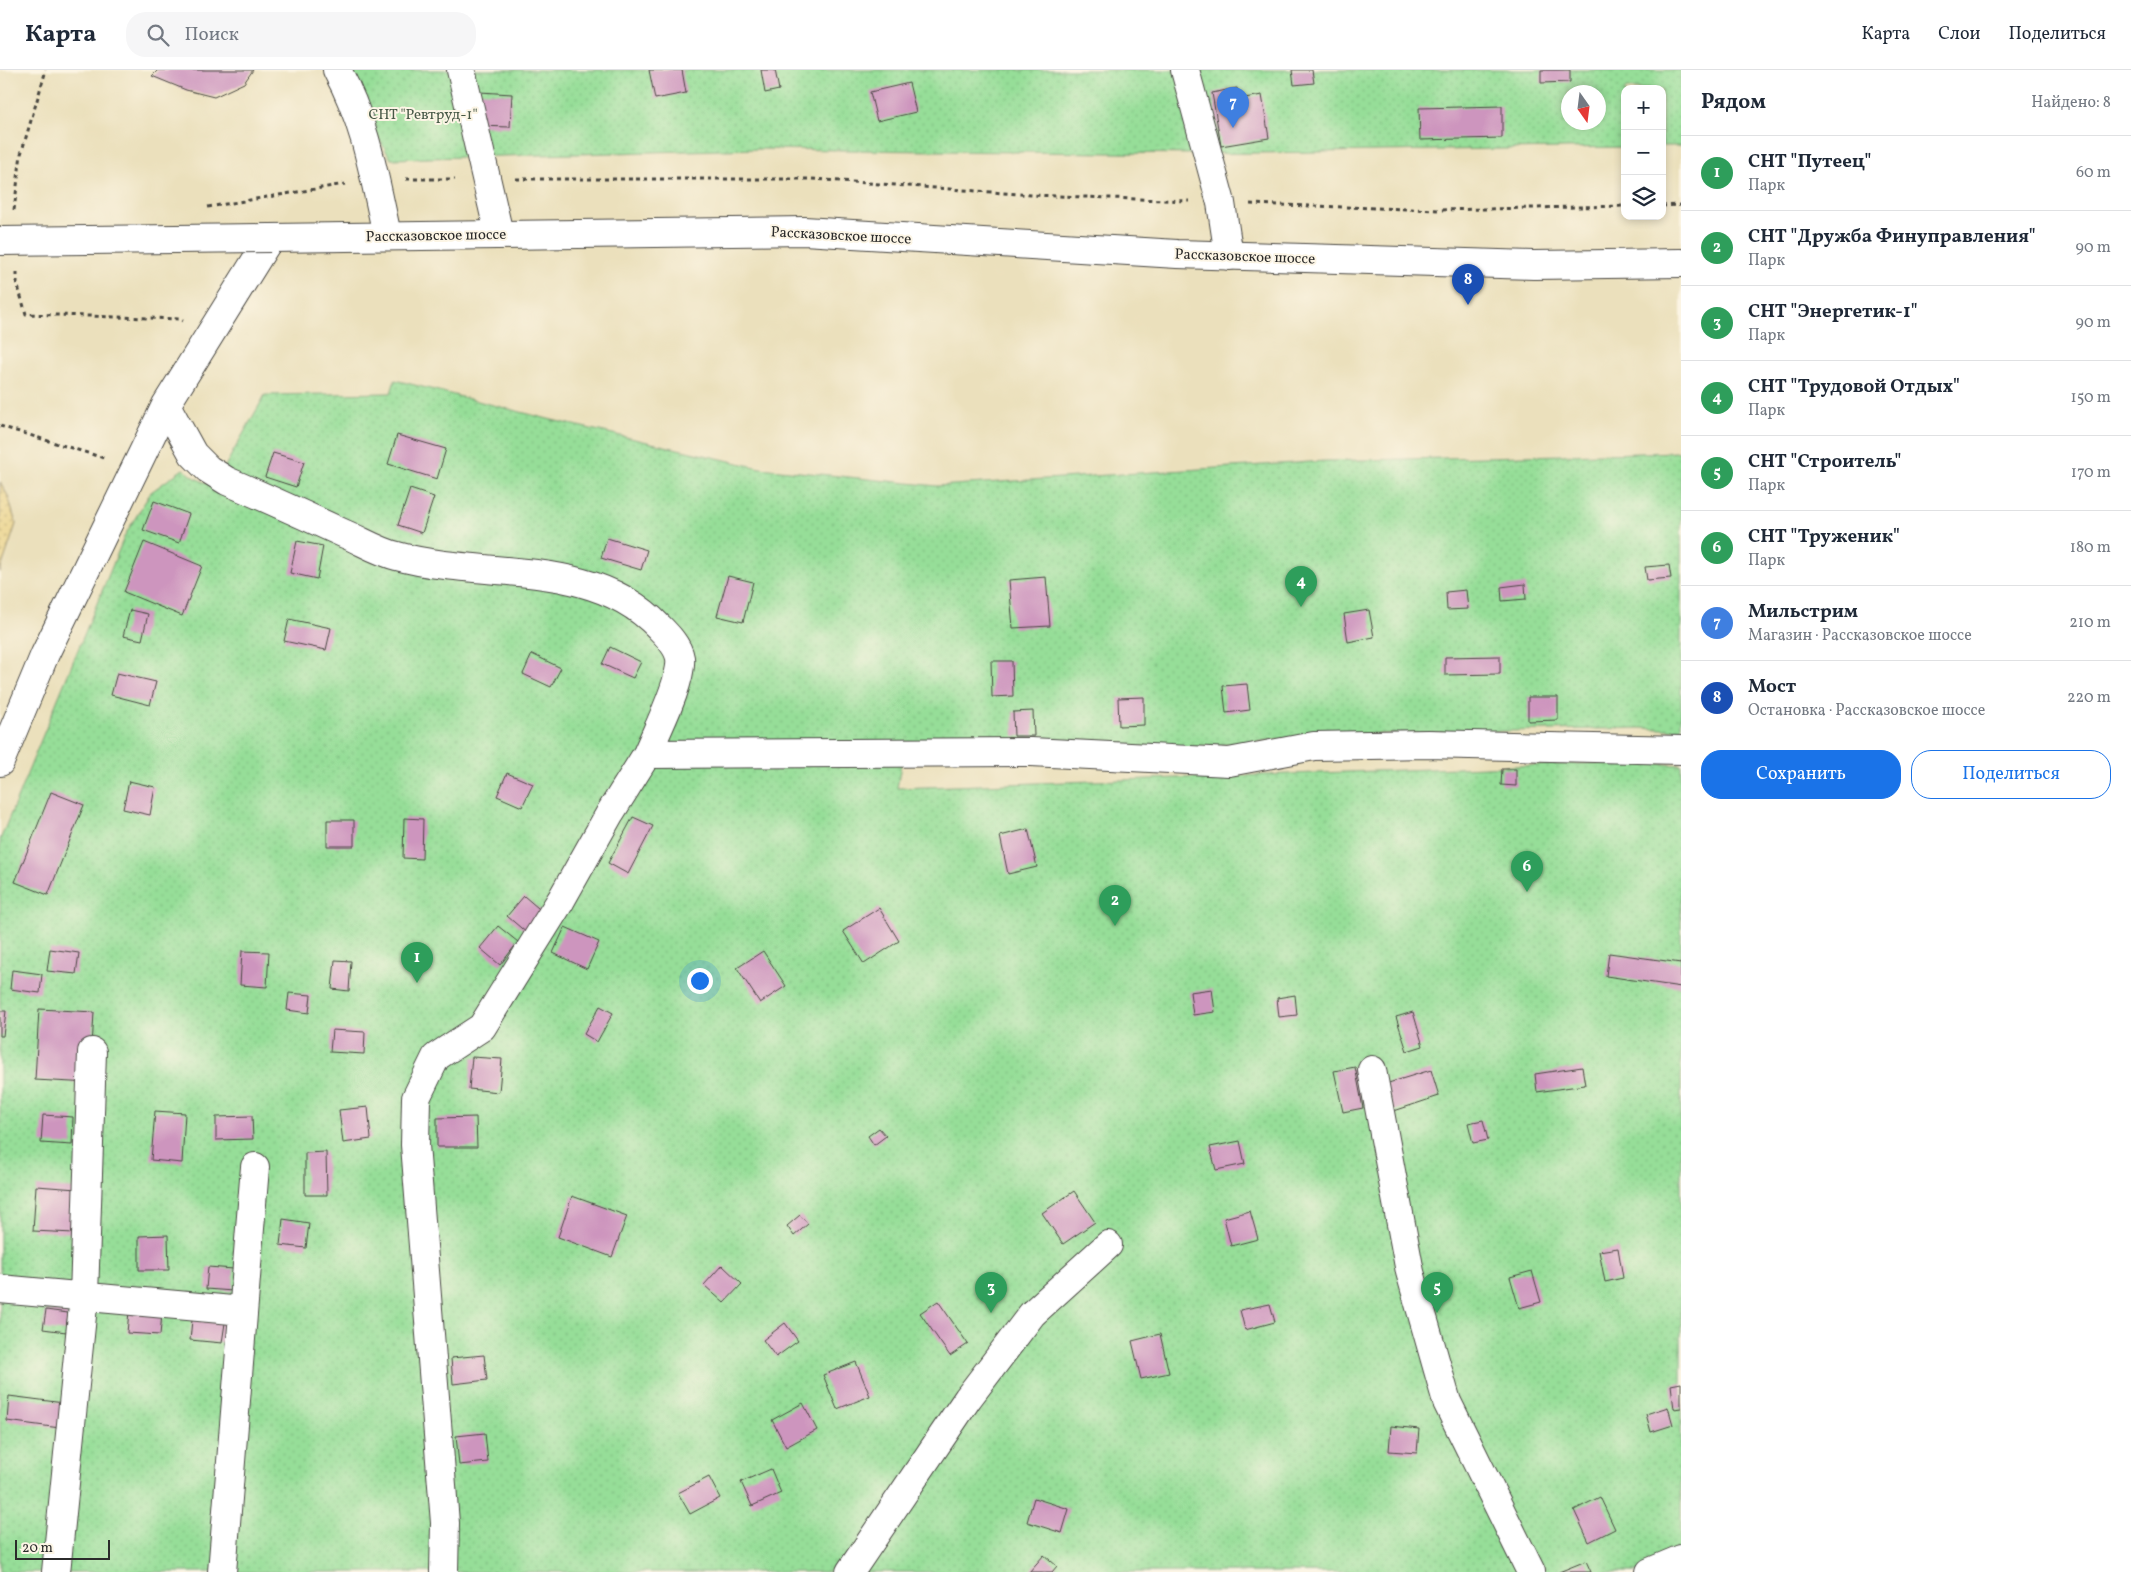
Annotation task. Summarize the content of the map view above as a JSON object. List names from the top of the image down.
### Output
{
  "streets": {
    "main road": ["Рассказовское шоссе"]
  },
  "parks": ["СНТ \"Ревтруд-1\""],
  "scale_bar": "20 m",
  "north": "bottom",
  "page": {
    "header": "Карта",
    "search": "Поиск",
    "nav": ["Карта", "Слои", "Поделиться"],
    "heading": ["Рядом", "Найдено: 8"],
    "map_buttons": ["+", "−"],
    "pins": [
      "7",
      "8",
      "4",
      "6",
      "2",
      "1",
      "3",
      "5"
    ],
    "list": [
      {
        "mark": "1",
        "name": "СНТ \"Путеец\"",
        "note": "Парк",
        "value": "60 m"
      },
      {
        "mark": "2",
        "name": "СНТ \"Дружба Финуправления\"",
        "note": "Парк",
        "value": "90 m"
      },
      {
        "mark": "3",
        "name": "СНТ \"Энергетик-1\"",
        "note": "Парк",
        "value": "90 m"
      },
      {
        "mark": "4",
        "name": "СНТ \"Трудовой Отдых\"",
        "note": "Парк",
        "value": "150 m"
      },
      {
        "mark": "5",
        "name": "СНТ \"Строитель\"",
        "note": "Парк",
        "value": "170 m"
      },
      {
        "mark": "6",
        "name": "СНТ \"Труженик\"",
        "note": "Парк",
        "value": "180 m"
      },
      {
        "mark": "7",
        "name": "Мильстрим",
        "note": "Магазин · Рассказовское шоссе",
        "value": "210 m"
      },
      {
        "mark": "8",
        "name": "Мост",
        "note": "Остановка · Рассказовское шоссе",
        "value": "220 m"
      }
    ],
    "buttons": ["Сохранить", "Поделиться"],
    "scale": "20 m"
  }
}
